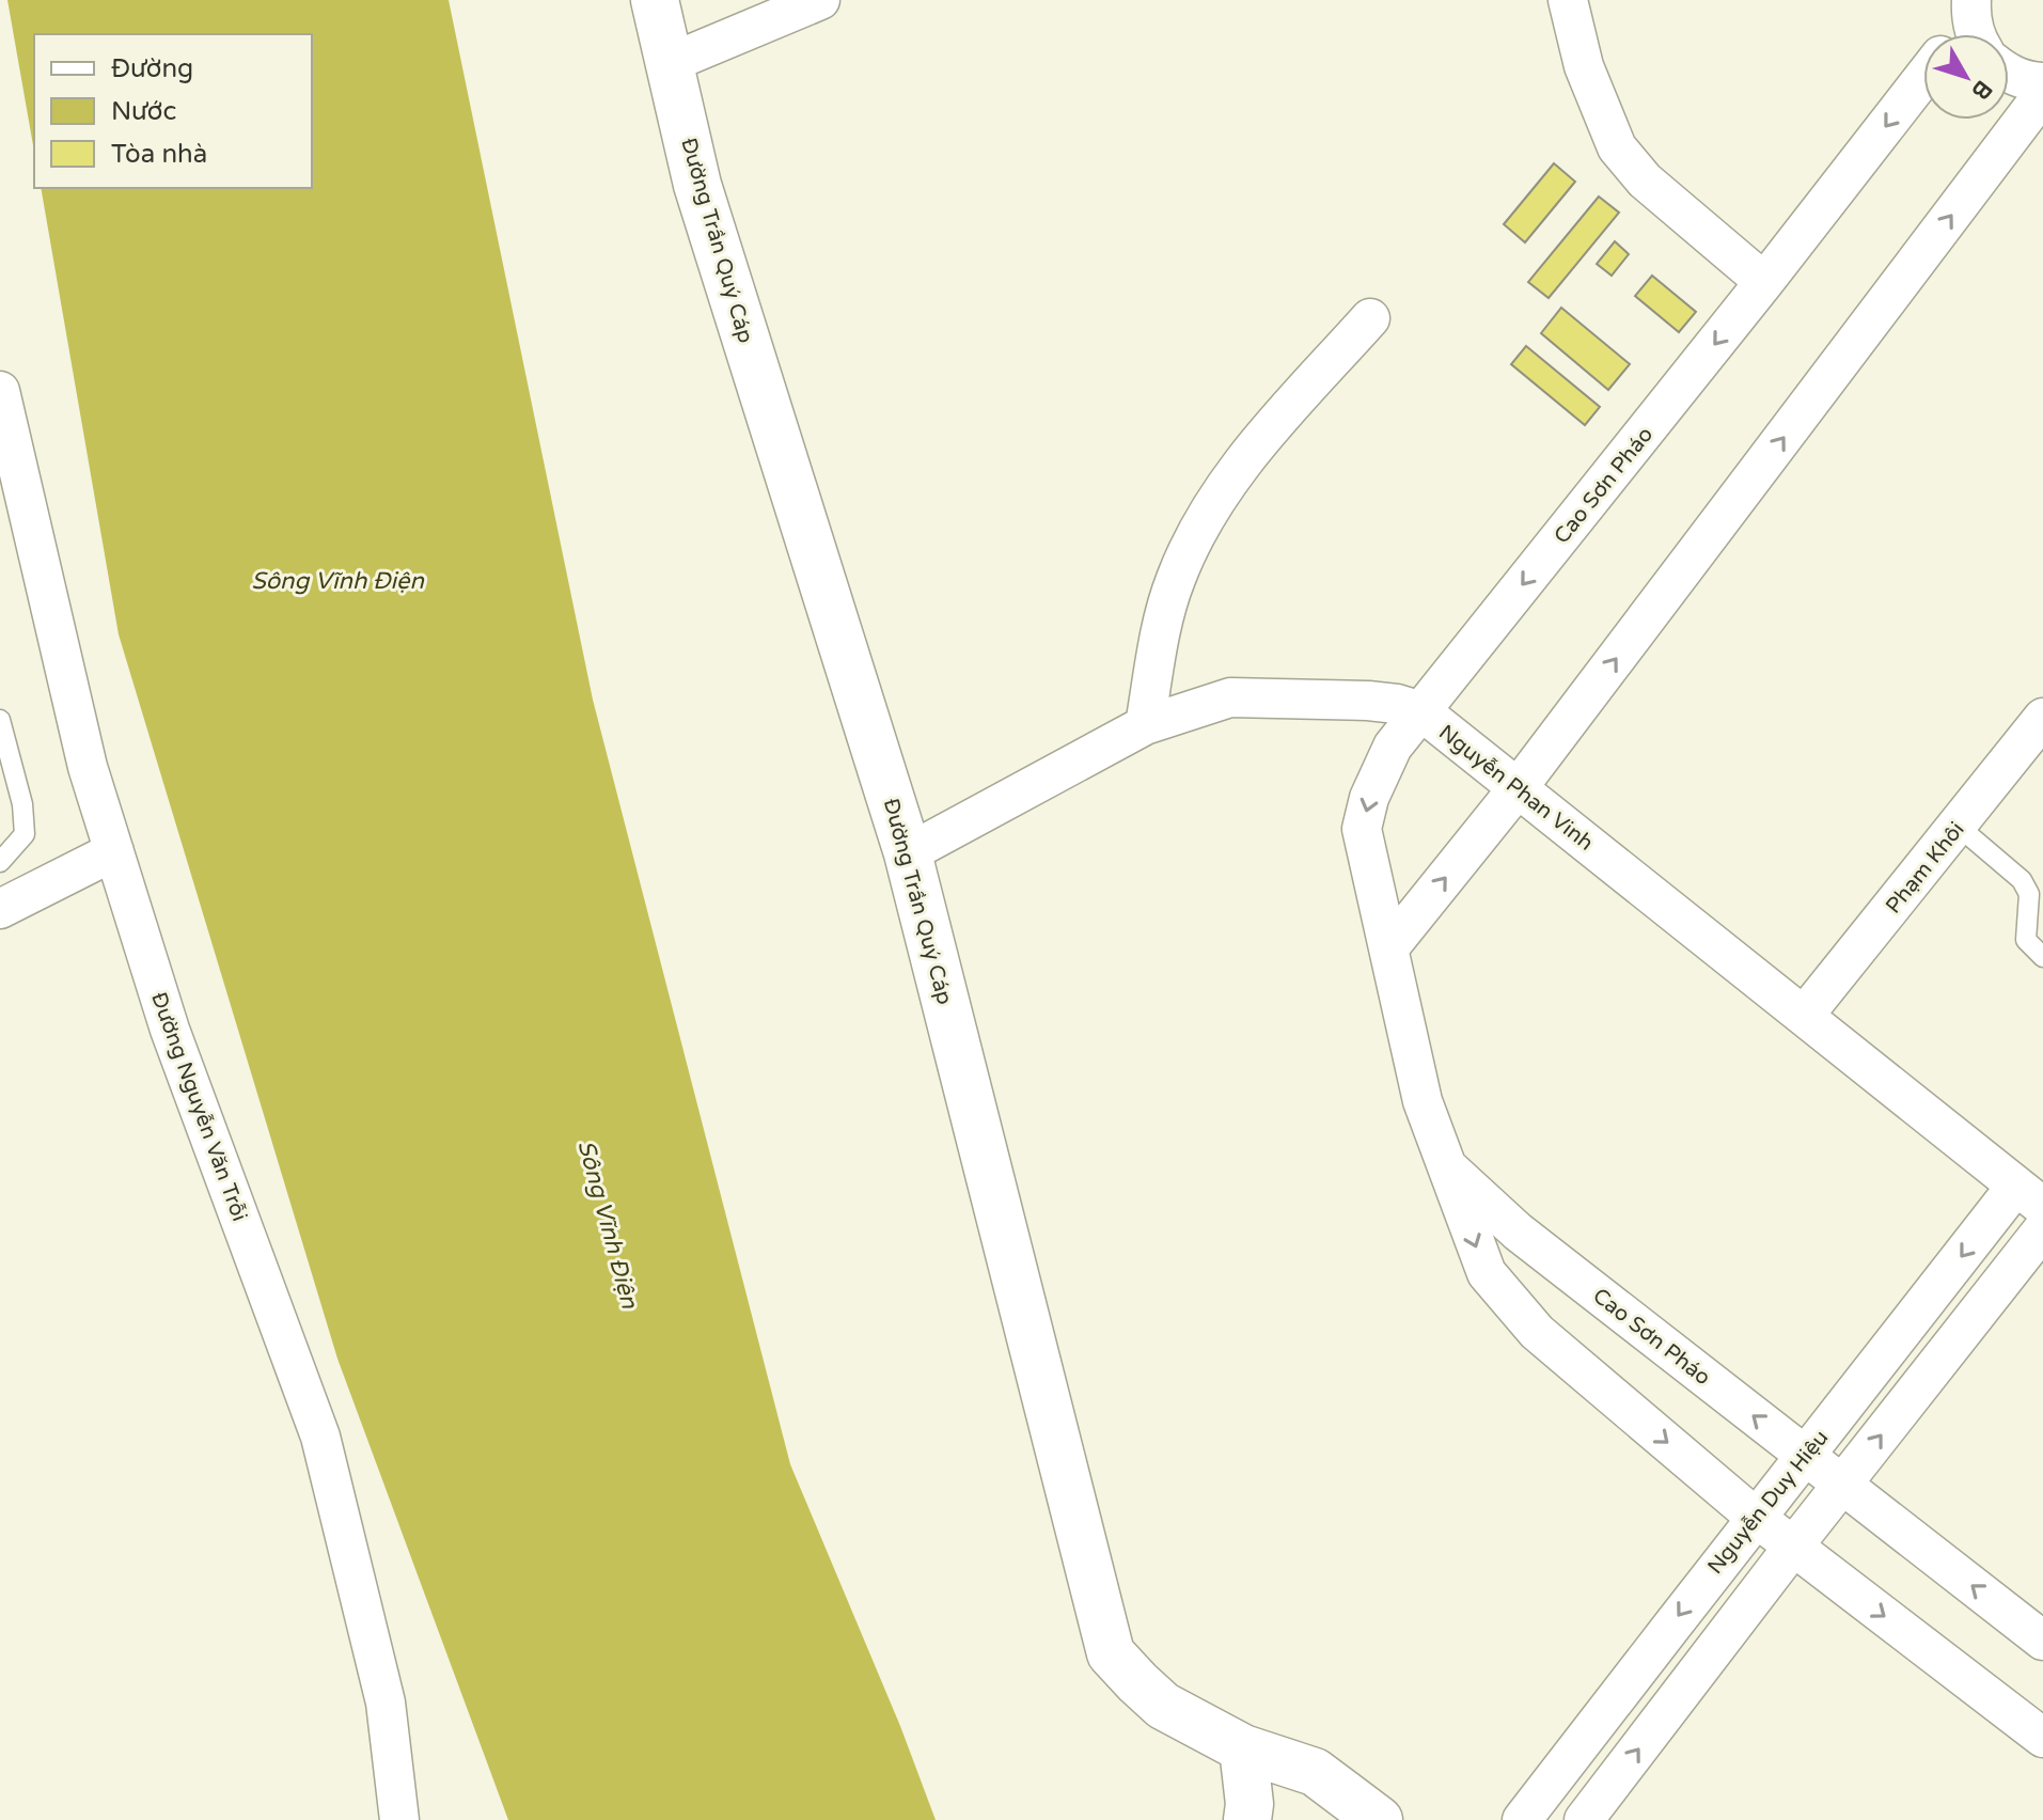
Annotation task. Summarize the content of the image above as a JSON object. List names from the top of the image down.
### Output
{
  "streets": {
    "main road": ["Đường Trần Quý Cáp"],
    "street": [
      "Cao Sơn Pháo",
      "Nguyễn Phan Vinh",
      "Phạm Khôi",
      "Đường Nguyễn Văn Trỗi",
      "Nguyễn Duy Hiệu"
    ]
  },
  "crossings": [
    ["Đường Trần Quý Cáp", "Nguyễn Phan Vinh"],
    ["Cao Sơn Pháo", "Nguyễn Phan Vinh"],
    ["Cao Sơn Pháo", "Nguyễn Duy Hiệu"],
    ["Nguyễn Phan Vinh", "Phạm Khôi"],
    ["Nguyễn Phan Vinh", "Nguyễn Duy Hiệu"]
  ],
  "water": ["Sông Vĩnh Điện"],
  "legend": ["Đường", "Nước", "Tòa nhà"],
  "north": "bottom right"
}
